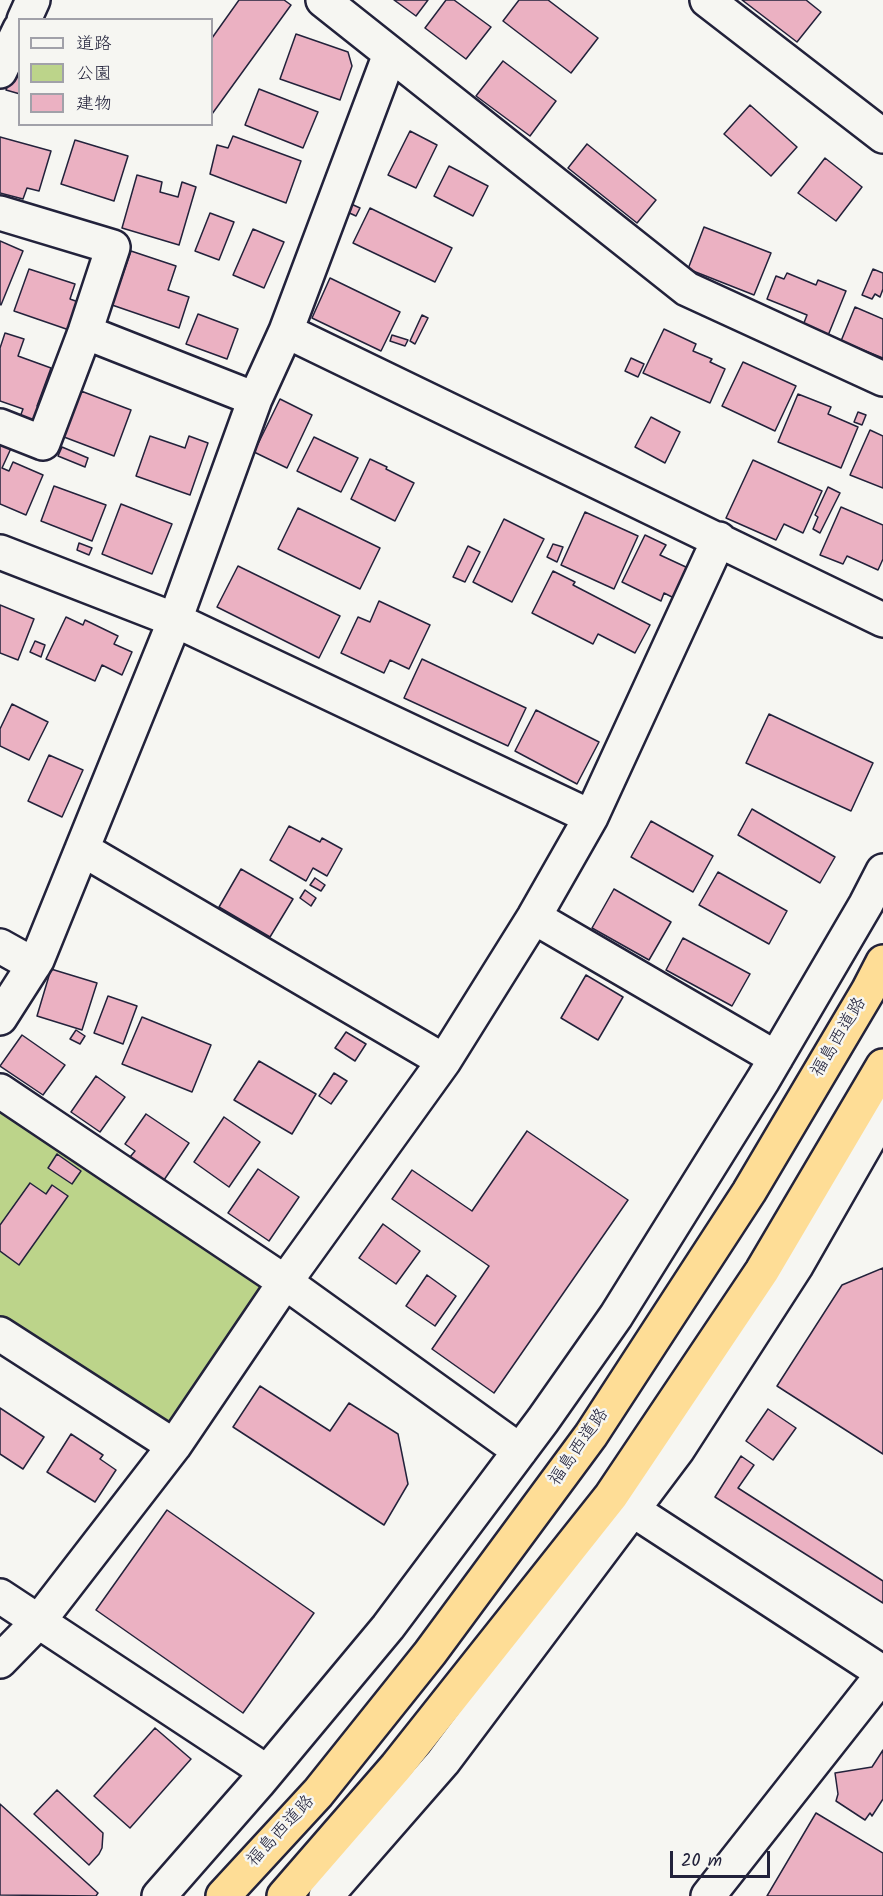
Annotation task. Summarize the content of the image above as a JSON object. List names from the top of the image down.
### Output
{
  "streets": {
    "highway": ["福島西道路"]
  },
  "legend": ["道路", "公園", "建物"],
  "scale_bar": "20 m"
}
